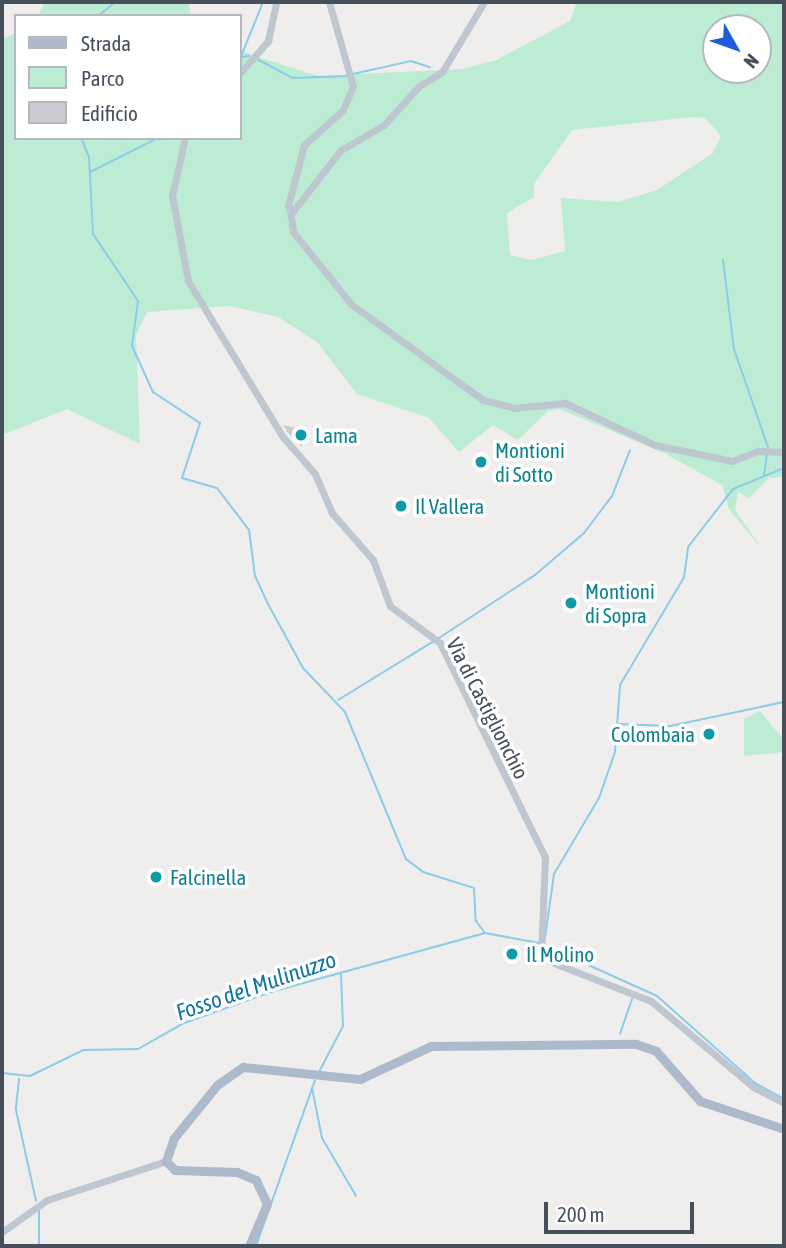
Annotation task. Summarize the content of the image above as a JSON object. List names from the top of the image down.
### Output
{
  "streets": {
    "street": ["Via di Castiglionchio"]
  },
  "water": ["Fosso del Mulinuzzo"],
  "places": [
    "Lama",
    "Montioni di Sotto",
    "Il Vallera",
    "Montioni di Sopra",
    "Colombaia",
    "Falcinella",
    "Il Molino"
  ],
  "legend": ["Strada", "Parco", "Edificio"],
  "scale_bar": "200 m",
  "north": "bottom right"
}
